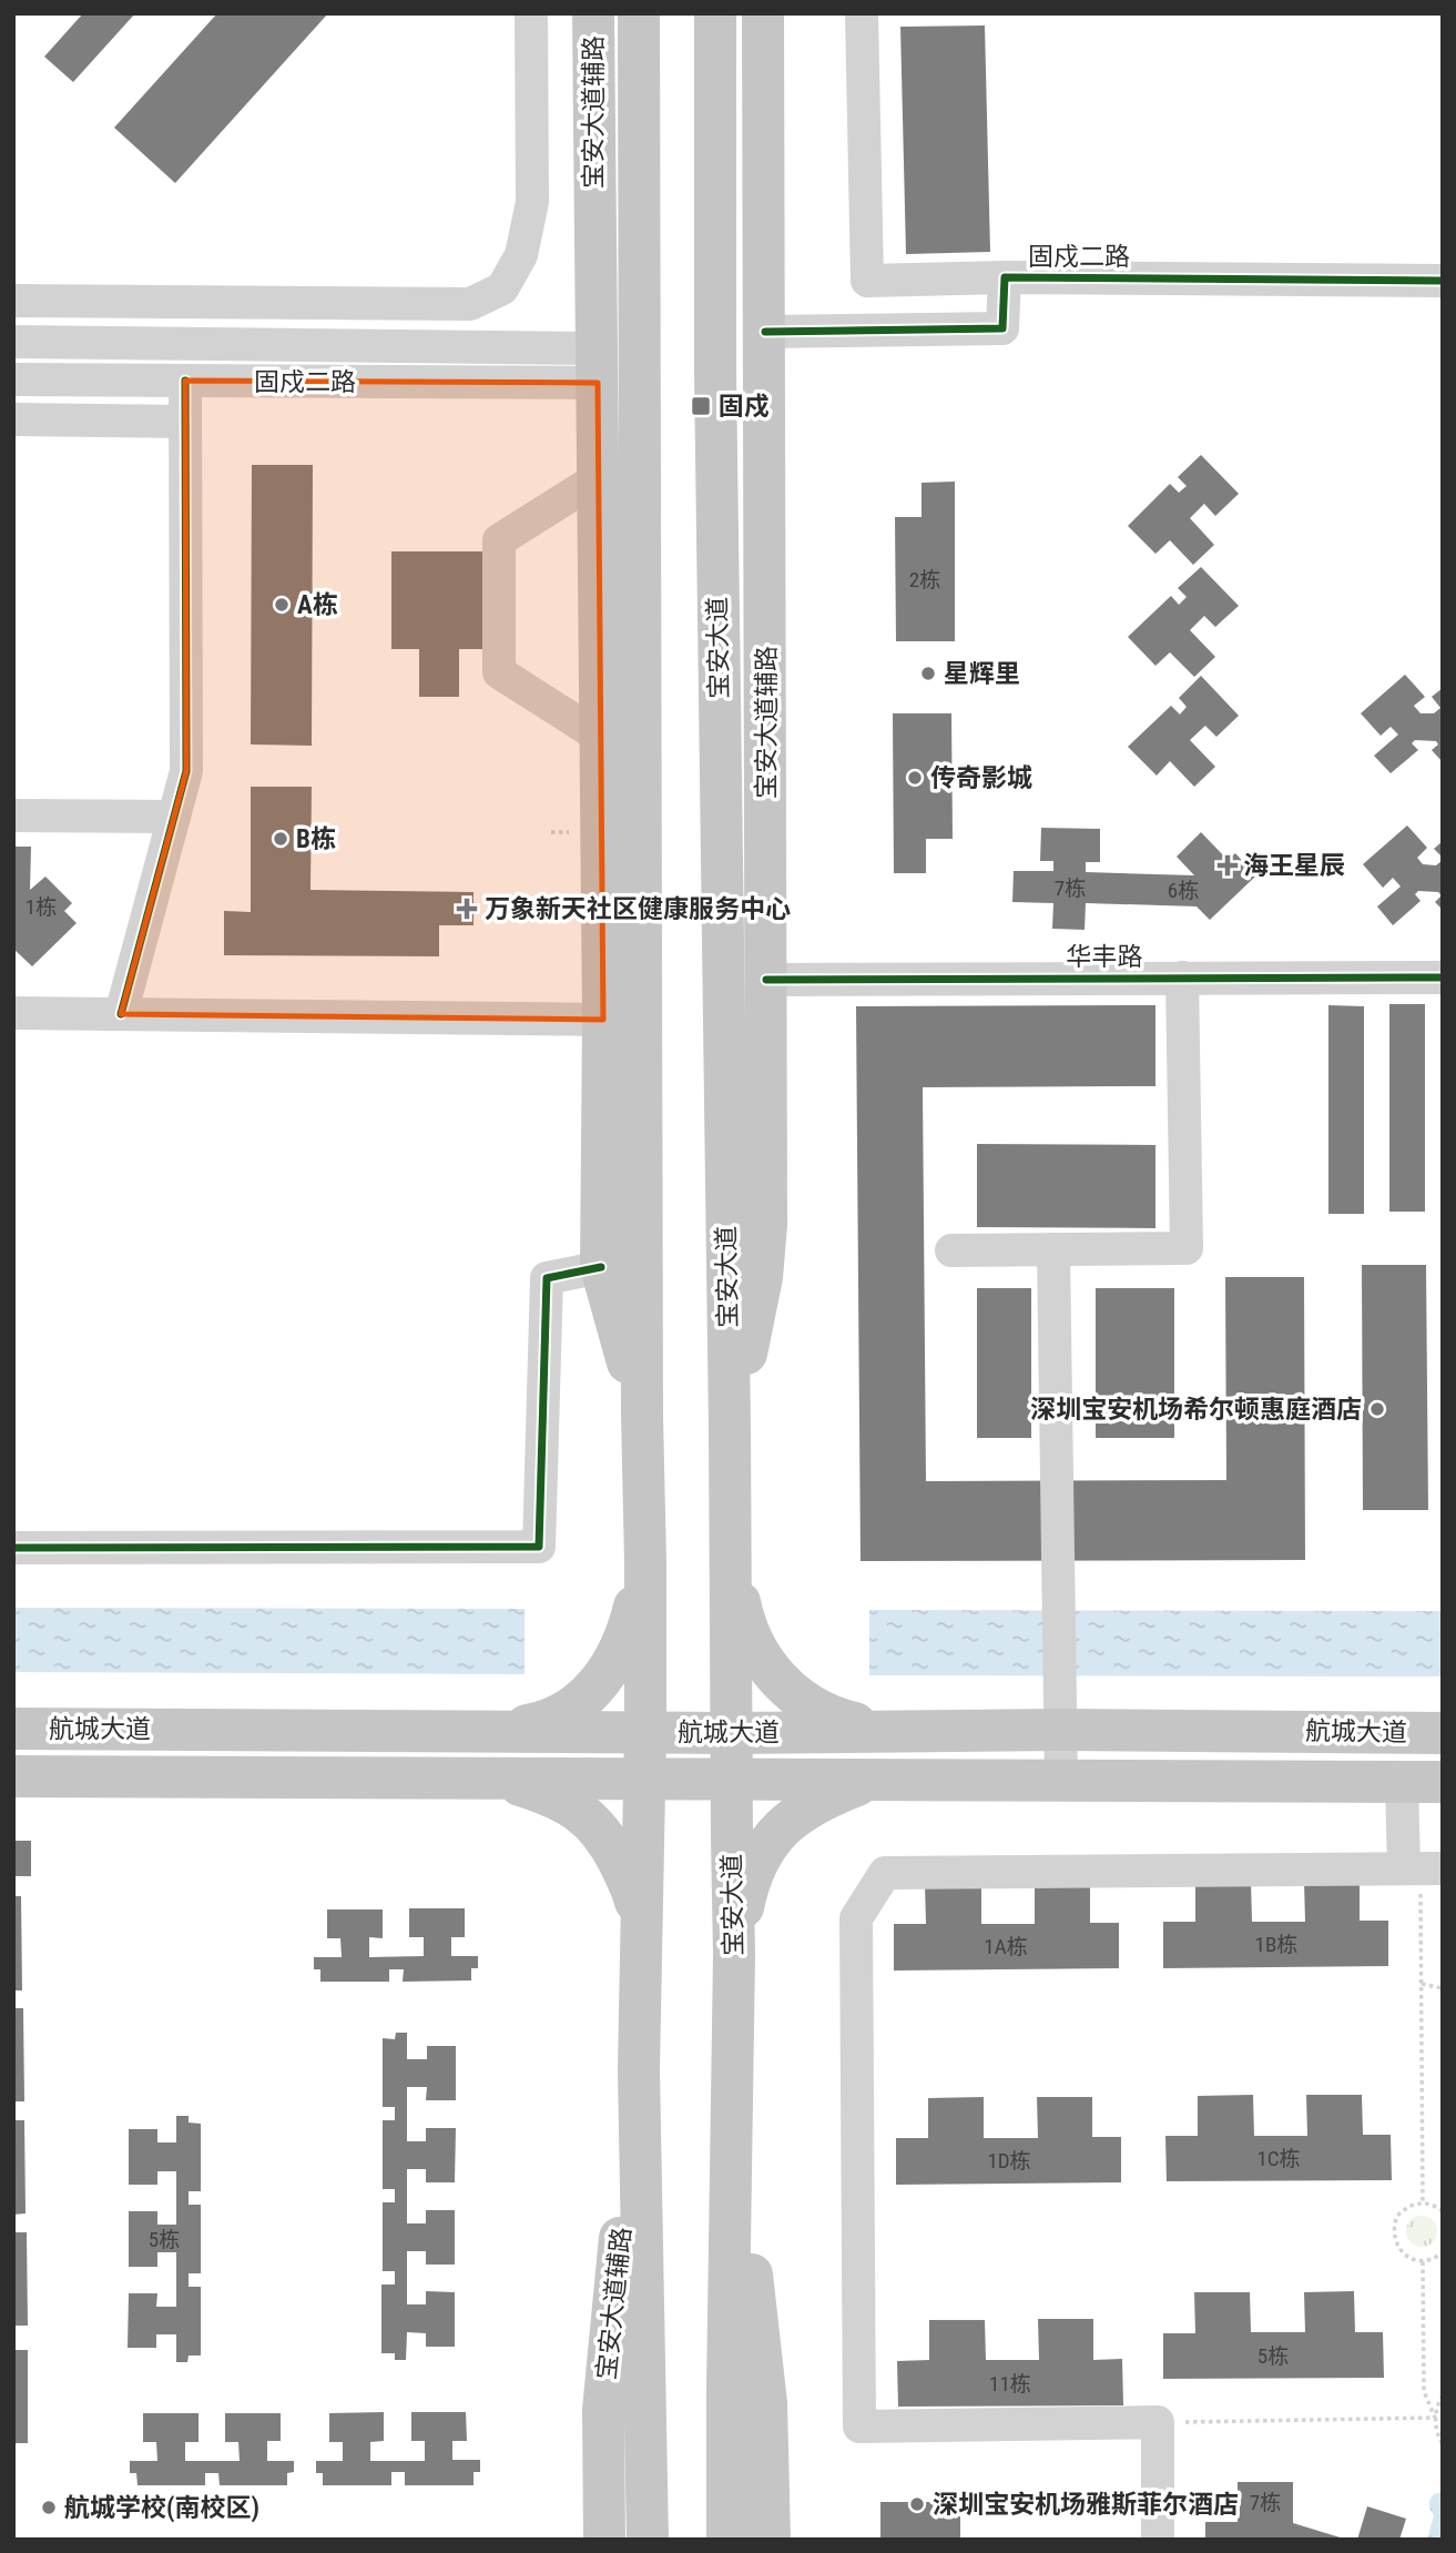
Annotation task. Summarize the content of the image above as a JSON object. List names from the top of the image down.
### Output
{
  "streets": {
    "main road": ["宝安大道辅路", "宝安大道", "航城大道"],
    "street": ["固戍二路", "华丰路"]
  },
  "crossings": [
    ["宝安大道辅路", "固戍二路"],
    ["宝安大道辅路", "宝安大道"],
    ["宝安大道辅路", "华丰路"],
    ["宝安大道", "航城大道"]
  ],
  "places": {
    "transit": ["固戍"],
    "other": [
      "A栋",
      "星辉里",
      "传奇影城",
      "B栋",
      "深圳宝安机场希尔顿惠庭酒店",
      "深圳宝安机场雅斯菲尔酒店",
      "航城学校(南校区)"
    ],
    "health": ["海王星辰", "万象新天社区健康服务中心"]
  },
  "house_numbers": [
    "2栋",
    "7栋",
    "6栋",
    "1栋",
    "1B栋",
    "1A栋",
    "1C栋",
    "1D栋",
    "5栋",
    "5栋",
    "11栋",
    "7栋"
  ]
}
